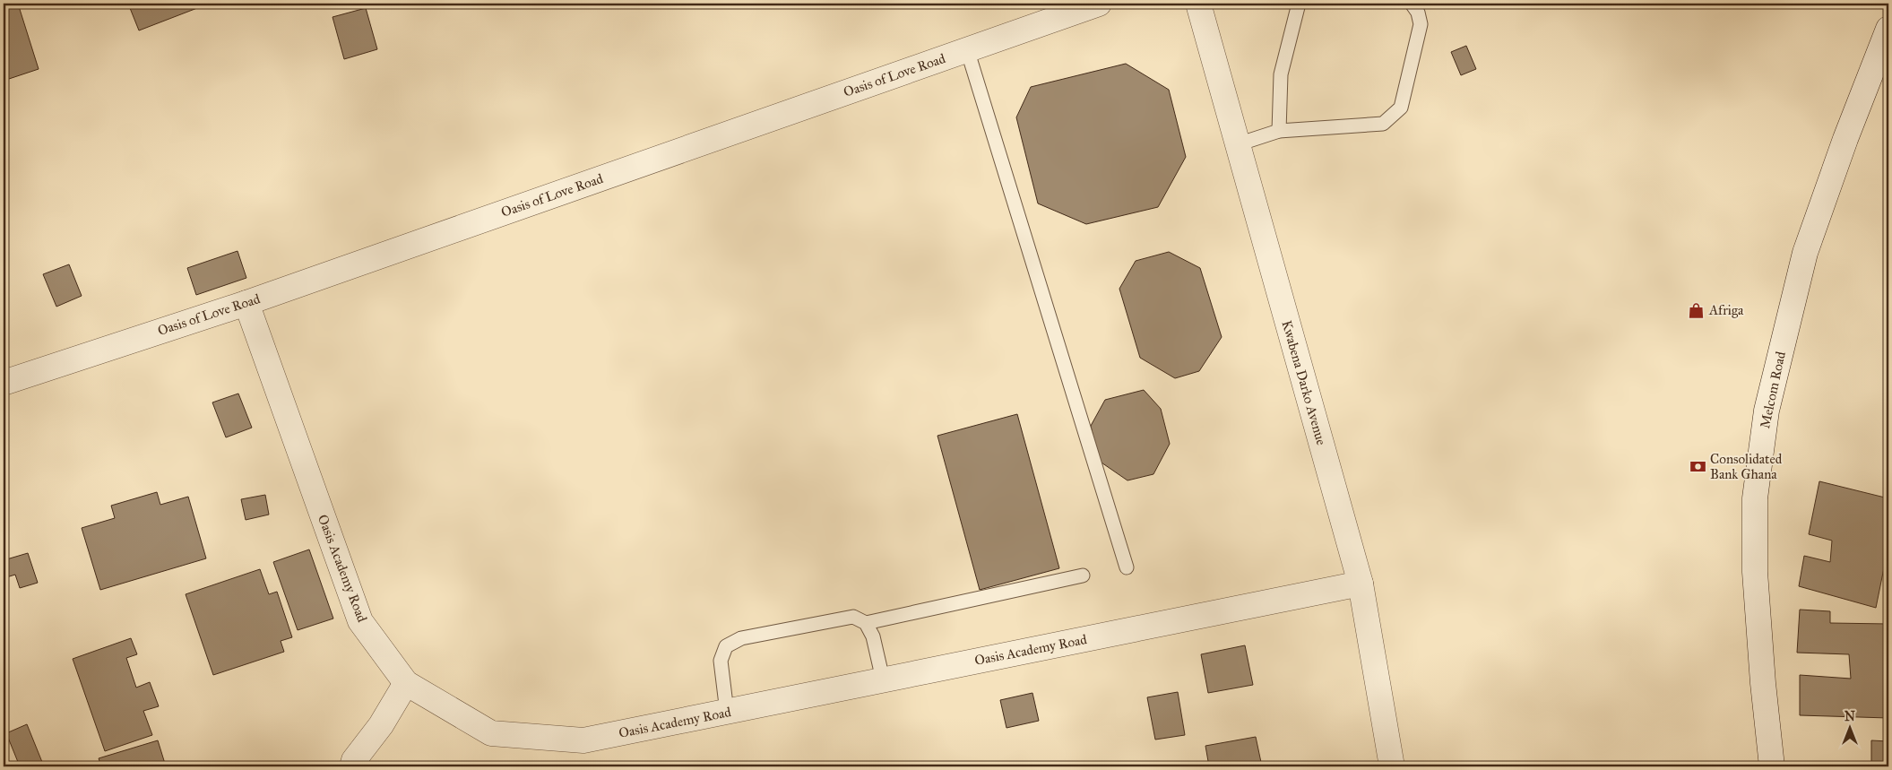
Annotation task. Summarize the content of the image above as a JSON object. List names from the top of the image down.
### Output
{
  "streets": {
    "street": [
      "Oasis of Love Road",
      "Kwabena Darko Avenue",
      "Melcom Road",
      "Oasis Academy Road"
    ]
  },
  "crossings": [
    ["Oasis of Love Road", "Oasis Academy Road"],
    ["Kwabena Darko Avenue", "Oasis Academy Road"]
  ],
  "places": {
    "shop": ["Afriga"],
    "bank": ["Consolidated Bank Ghana"]
  },
  "north": "top"
}
